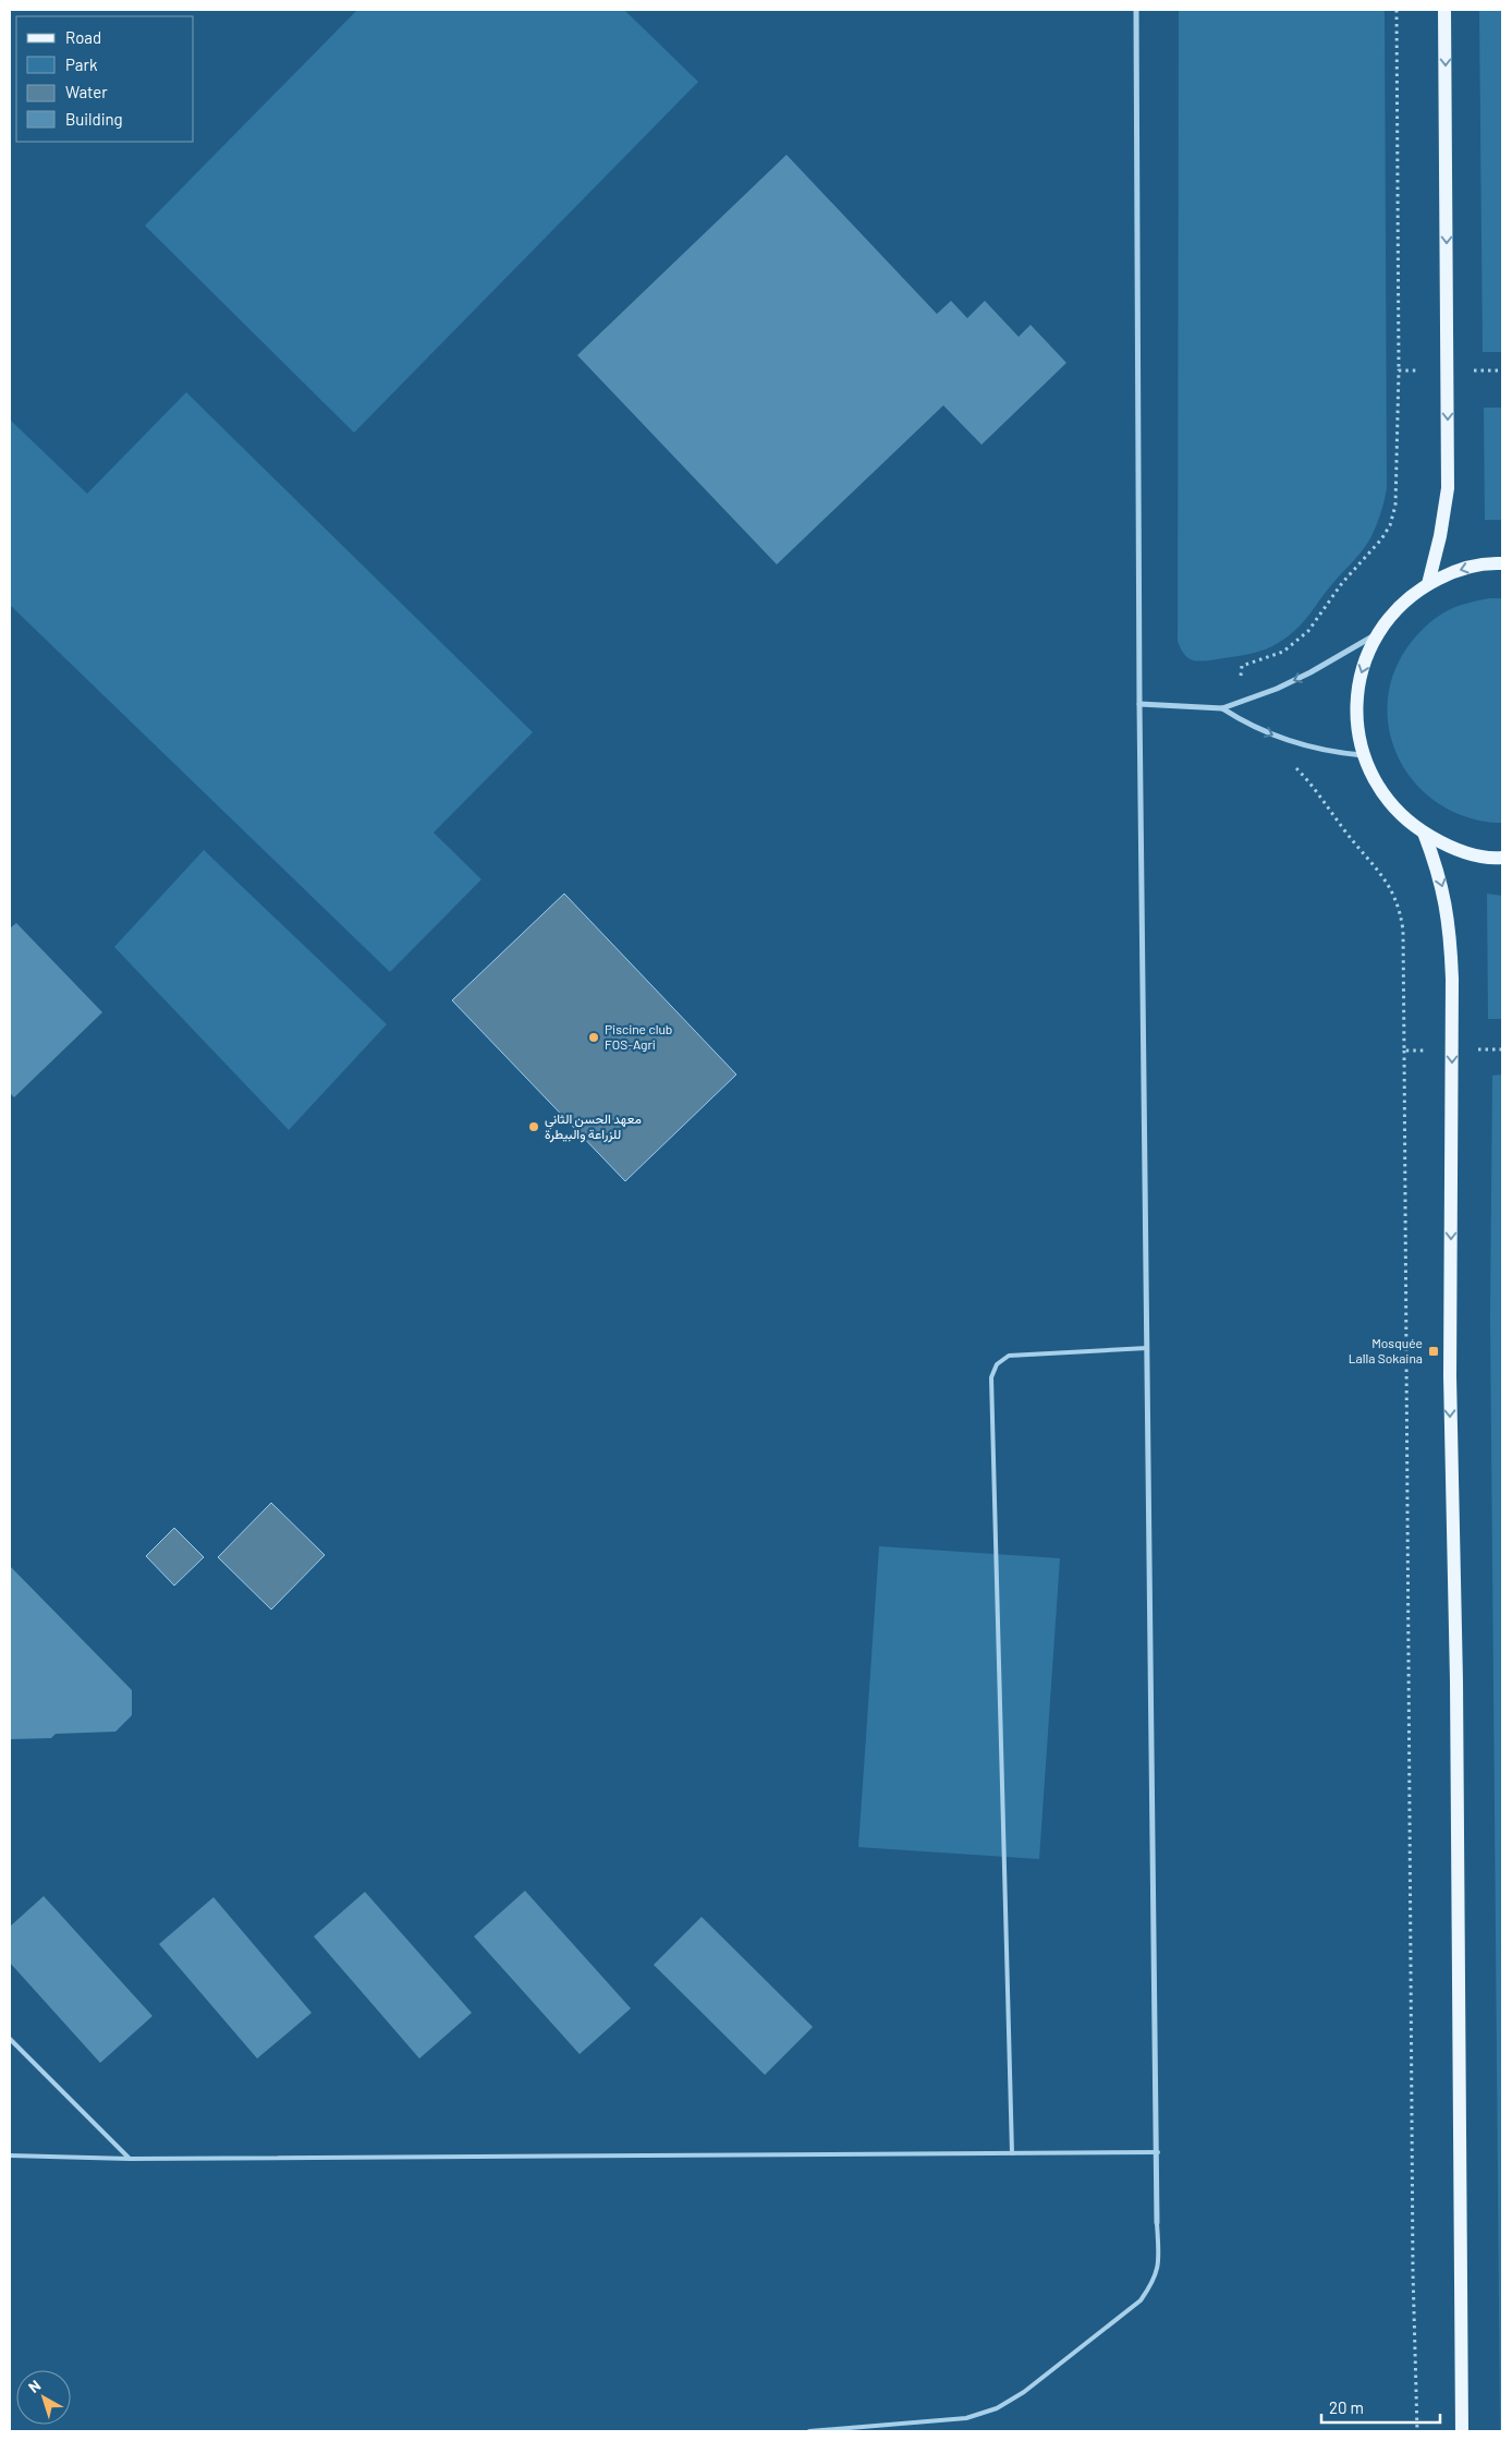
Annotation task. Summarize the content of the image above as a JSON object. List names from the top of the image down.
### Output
{
  "places": {
    "other": ["Piscine club FOS-Agri", "معهد الحسن الثاني للزراعة والبيطرة"],
    "transit": ["Mosquée Lalla Sokaina"]
  },
  "legend": [
    "Road",
    "Park",
    "Water",
    "Building"
  ],
  "scale_bar": "20 m",
  "north": "top left"
}
